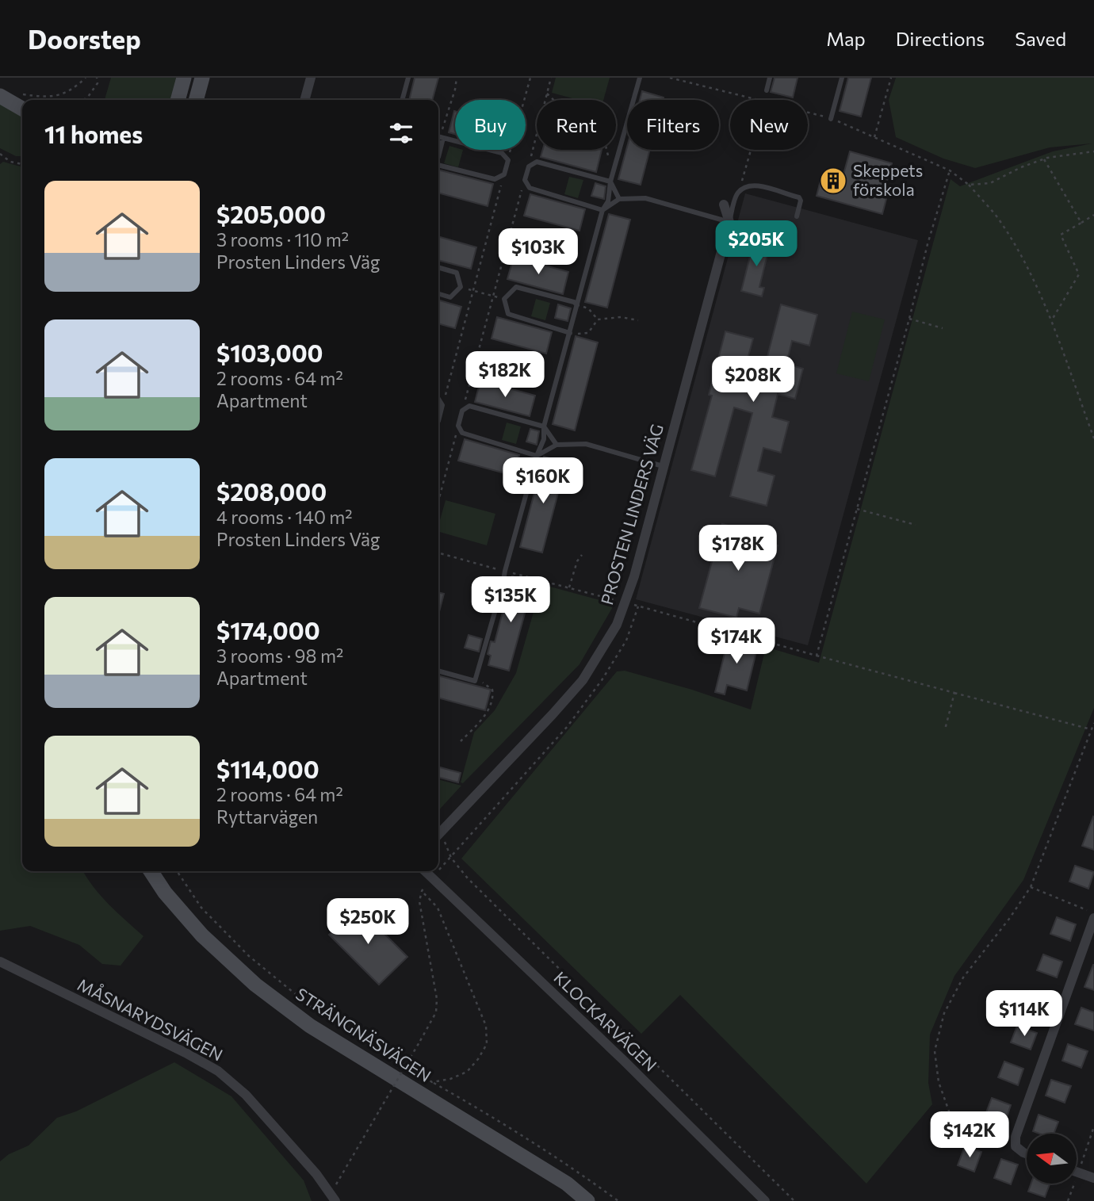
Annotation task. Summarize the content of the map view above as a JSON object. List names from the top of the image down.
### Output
{
  "streets": {
    "main road": ["STRÄNGNÄSVÄGEN"],
    "street": ["PROSTEN LINDERS VÄG", "MÅSNARYDSVÄGEN", "KLOCKARVÄGEN"]
  },
  "places": {
    "building": ["Skeppets förskola"]
  },
  "north": "left",
  "page": {
    "header": "Doorstep",
    "nav": ["Map", "Directions", "Saved"],
    "chip": [
      "Buy",
      "Rent",
      "Filters",
      "New"
    ],
    "heading": "11 homes",
    "list": [
      {
        "name": "$205,000",
        "note": "3 rooms · 110 m² · Prosten Linders Väg"
      },
      {
        "name": "$103,000",
        "note": "2 rooms · 64 m² · Apartment"
      },
      {
        "name": "$208,000",
        "note": "4 rooms · 140 m² · Prosten Linders Väg"
      },
      {
        "name": "$174,000",
        "note": "3 rooms · 98 m² · Apartment"
      },
      {
        "name": "$114,000",
        "note": "2 rooms · 64 m² · Ryttarvägen"
      }
    ],
    "price": [
      "$205K",
      "$103K",
      "$182K",
      "$208K",
      "$160K",
      "$178K",
      "$135K",
      "$174K",
      "$250K",
      "$114K",
      "$142K"
    ]
  }
}
